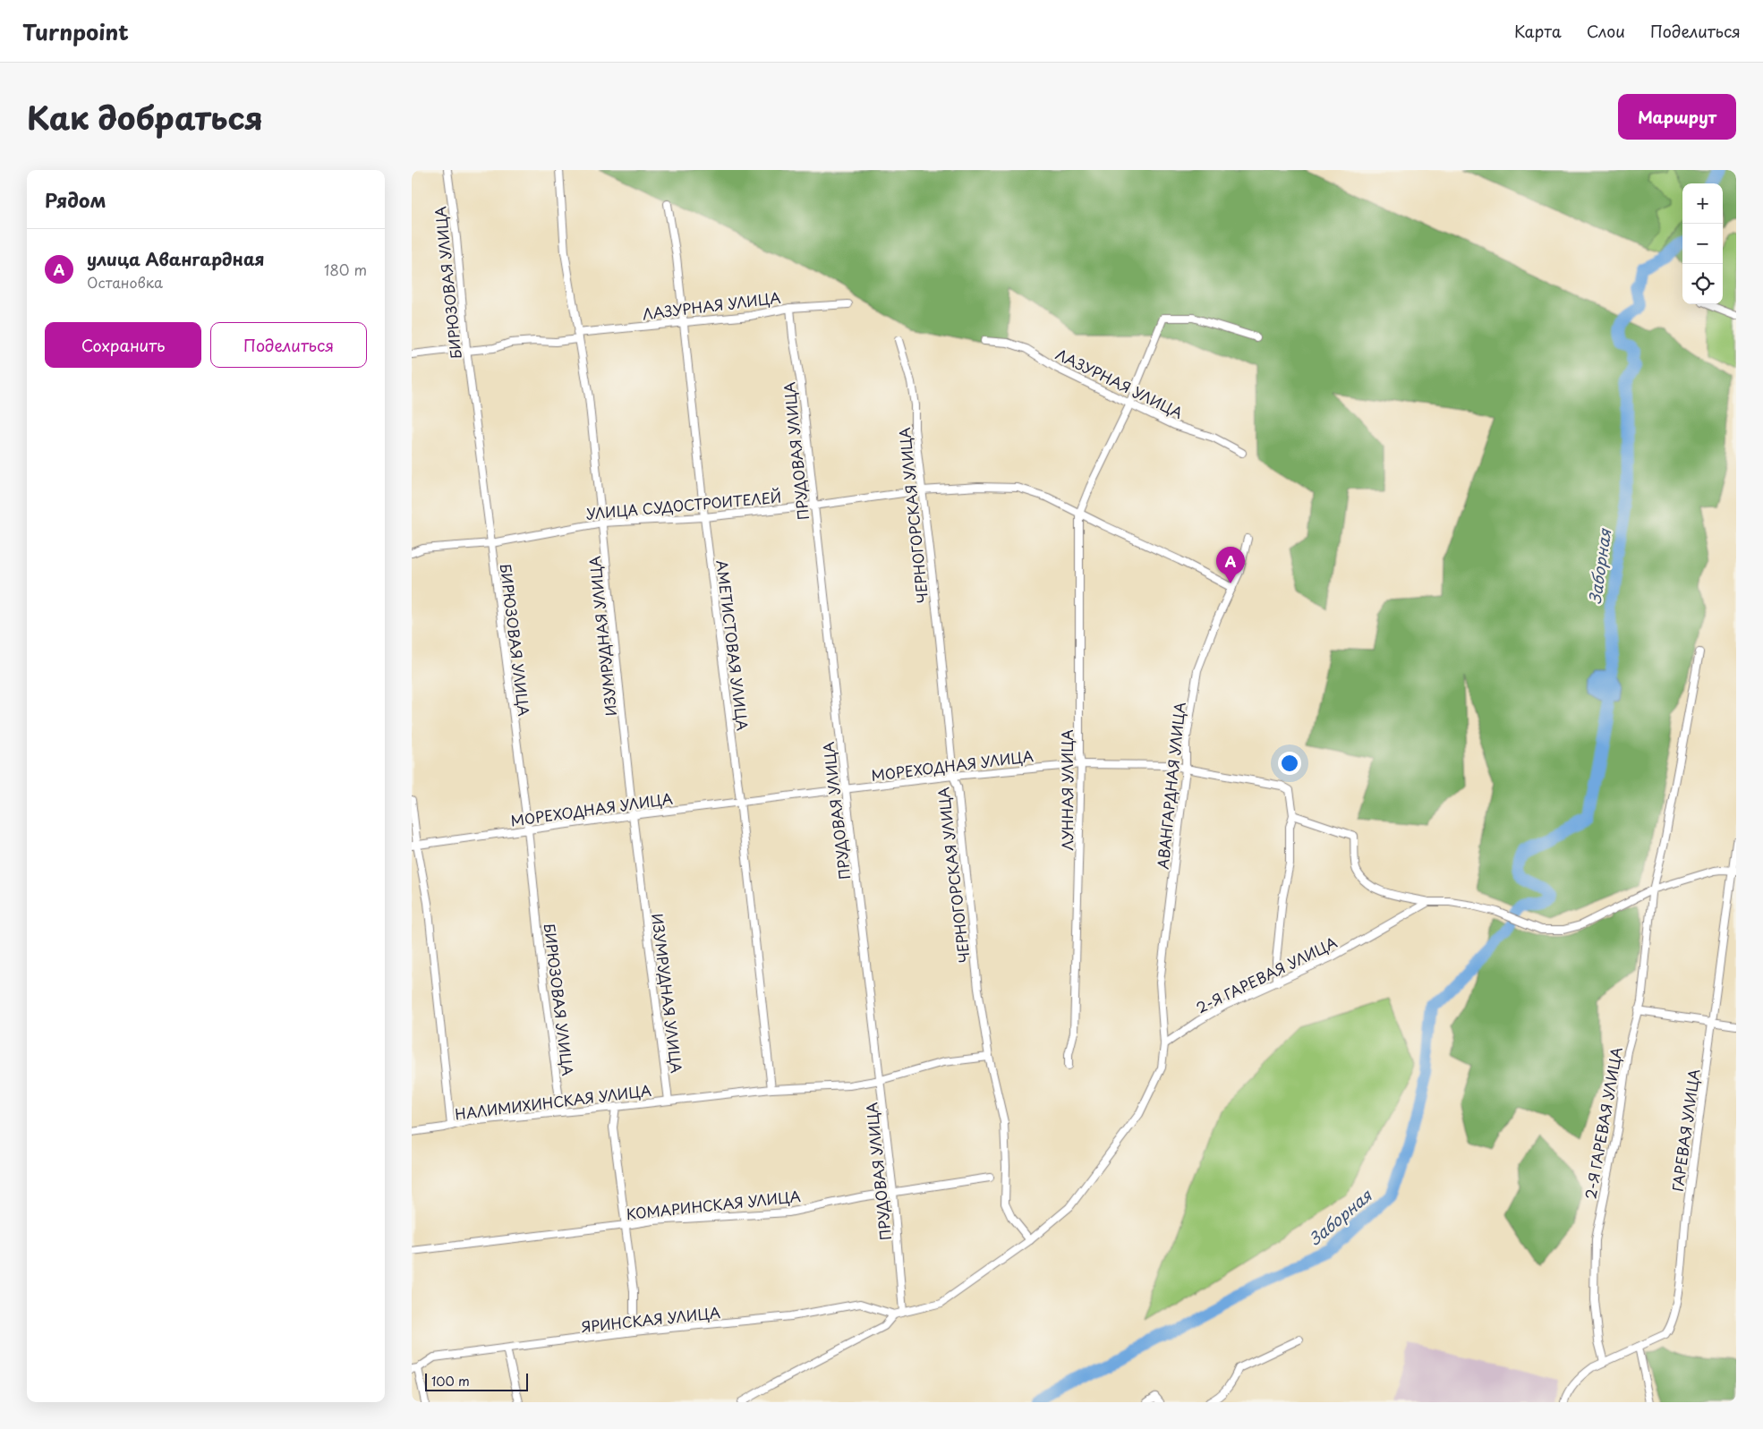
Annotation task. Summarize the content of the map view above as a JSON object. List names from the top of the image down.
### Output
{
  "streets": {
    "street": [
      "БИРЮЗОВАЯ УЛИЦА",
      "ЛАЗУРНАЯ УЛИЦА",
      "ПРУДОВАЯ УЛИЦА",
      "УЛИЦА СУДОСТРОИТЕЛЕЙ",
      "ЧЕРНОГОРСКАЯ УЛИЦА",
      "ИЗУМРУДНАЯ УЛИЦА",
      "АМЕТИСТОВАЯ УЛИЦА",
      "МОРЕХОДНАЯ УЛИЦА",
      "АВАНГАРДНАЯ УЛИЦА",
      "ЛУННАЯ УЛИЦА",
      "2-Я ГАРЕВАЯ УЛИЦА",
      "НАЛИМИХИНСКАЯ УЛИЦА",
      "ГАРЕВАЯ УЛИЦА",
      "КОМАРИНСКАЯ УЛИЦА",
      "ЯРИНСКАЯ УЛИЦА"
    ]
  },
  "crossings": [
    ["БИРЮЗОВАЯ УЛИЦА", "ЛАЗУРНАЯ УЛИЦА"],
    ["БИРЮЗОВАЯ УЛИЦА", "УЛИЦА СУДОСТРОИТЕЛЕЙ"],
    ["БИРЮЗОВАЯ УЛИЦА", "МОРЕХОДНАЯ УЛИЦА"],
    ["БИРЮЗОВАЯ УЛИЦА", "НАЛИМИХИНСКАЯ УЛИЦА"],
    ["ЛАЗУРНАЯ УЛИЦА", "ПРУДОВАЯ УЛИЦА"],
    ["ЛАЗУРНАЯ УЛИЦА", "ИЗУМРУДНАЯ УЛИЦА"],
    ["ЛАЗУРНАЯ УЛИЦА", "АМЕТИСТОВАЯ УЛИЦА"],
    ["ПРУДОВАЯ УЛИЦА", "УЛИЦА СУДОСТРОИТЕЛЕЙ"],
    ["ПРУДОВАЯ УЛИЦА", "МОРЕХОДНАЯ УЛИЦА"],
    ["ПРУДОВАЯ УЛИЦА", "НАЛИМИХИНСКАЯ УЛИЦА"],
    ["ПРУДОВАЯ УЛИЦА", "КОМАРИНСКАЯ УЛИЦА"],
    ["УЛИЦА СУДОСТРОИТЕЛЕЙ", "ЧЕРНОГОРСКАЯ УЛИЦА"],
    ["УЛИЦА СУДОСТРОИТЕЛЕЙ", "ИЗУМРУДНАЯ УЛИЦА"],
    ["УЛИЦА СУДОСТРОИТЕЛЕЙ", "АМЕТИСТОВАЯ УЛИЦА"],
    ["УЛИЦА СУДОСТРОИТЕЛЕЙ", "АВАНГАРДНАЯ УЛИЦА"],
    ["УЛИЦА СУДОСТРОИТЕЛЕЙ", "ЛУННАЯ УЛИЦА"],
    ["ЧЕРНОГОРСКАЯ УЛИЦА", "МОРЕХОДНАЯ УЛИЦА"],
    ["ЧЕРНОГОРСКАЯ УЛИЦА", "НАЛИМИХИНСКАЯ УЛИЦА"],
    ["ИЗУМРУДНАЯ УЛИЦА", "МОРЕХОДНАЯ УЛИЦА"],
    ["ИЗУМРУДНАЯ УЛИЦА", "НАЛИМИХИНСКАЯ УЛИЦА"],
    ["АМЕТИСТОВАЯ УЛИЦА", "МОРЕХОДНАЯ УЛИЦА"],
    ["АМЕТИСТОВАЯ УЛИЦА", "НАЛИМИХИНСКАЯ УЛИЦА"],
    ["МОРЕХОДНАЯ УЛИЦА", "АВАНГАРДНАЯ УЛИЦА"],
    ["МОРЕХОДНАЯ УЛИЦА", "ЛУННАЯ УЛИЦА"],
    ["АВАНГАРДНАЯ УЛИЦА", "2-Я ГАРЕВАЯ УЛИЦА"],
    ["2-Я ГАРЕВАЯ УЛИЦА", "ГАРЕВАЯ УЛИЦА"]
  ],
  "water": ["Заборная"],
  "scale_bar": "100 m",
  "page": {
    "header": "Turnpoint",
    "nav": ["Карта", "Слои", "Поделиться"],
    "title": "Как добраться",
    "buttons": [
      "Маршрут",
      ["Сохранить", "Поделиться"]
    ],
    "heading": "Рядом",
    "map_buttons": ["+", "−"],
    "list": [
      {
        "mark": "A",
        "name": "улица Авангардная",
        "note": "Остановка",
        "value": "180 m"
      }
    ],
    "pins": "A",
    "scale": "100 m"
  }
}
